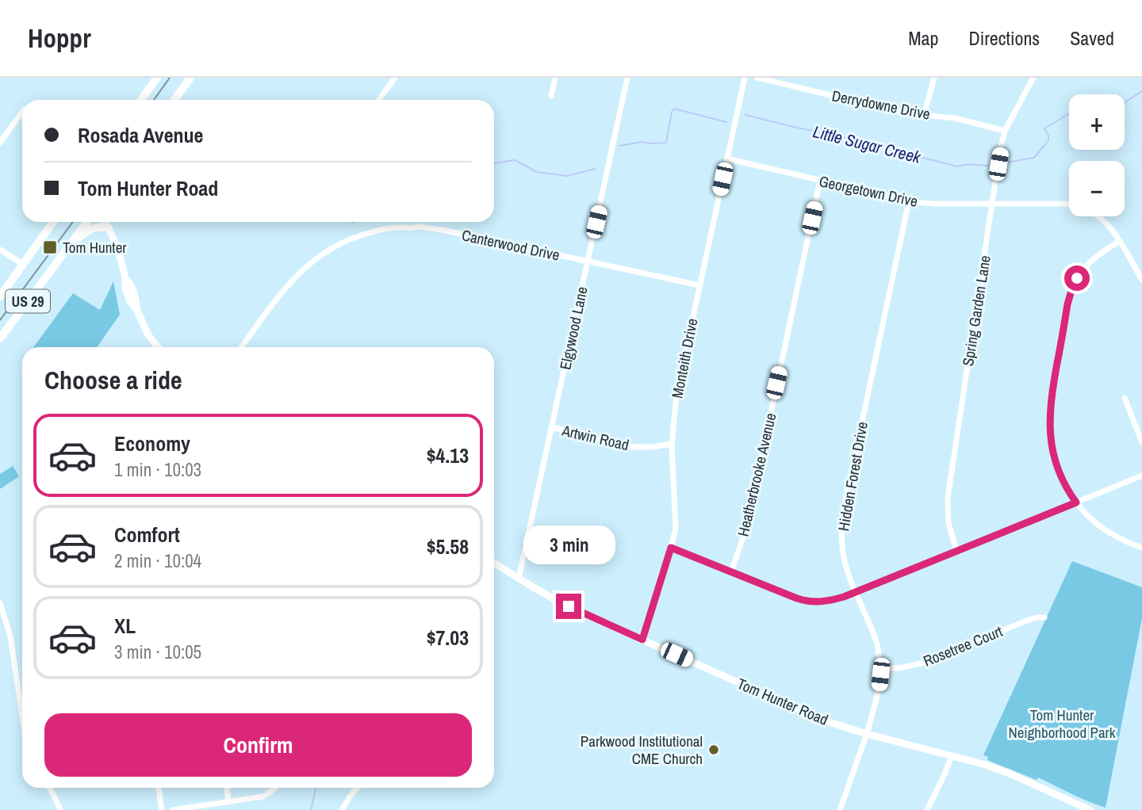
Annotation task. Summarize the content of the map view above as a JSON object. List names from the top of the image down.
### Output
{
  "streets": {
    "main road": ["US 29"],
    "street": [
      "Derrydowne Drive",
      "Georgetown Drive",
      "Canterwood Drive",
      "Spring Garden Lane",
      "Elgywood Lane",
      "Monteith Drive",
      "Artwin Road",
      "Heatherbrooke Avenue",
      "Hidden Forest Drive",
      "Rosetree Court",
      "Tom Hunter Road"
    ]
  },
  "crossings": [
    ["Derrydowne Drive", "Spring Garden Lane"],
    ["Georgetown Drive", "Spring Garden Lane"],
    ["Georgetown Drive", "Monteith Drive"],
    ["Georgetown Drive", "Heatherbrooke Avenue"],
    ["Georgetown Drive", "Hidden Forest Drive"],
    ["Canterwood Drive", "Elgywood Lane"],
    ["Canterwood Drive", "Monteith Drive"],
    ["Elgywood Lane", "Artwin Road"],
    ["Elgywood Lane", "Tom Hunter Road"],
    ["Monteith Drive", "Artwin Road"],
    ["Monteith Drive", "Tom Hunter Road"],
    ["Hidden Forest Drive", "Rosetree Court"],
    ["Hidden Forest Drive", "Tom Hunter Road"]
  ],
  "water": ["Little Sugar Creek"],
  "parks": ["Tom Hunter Neighborhood Park"],
  "places": {
    "transit": ["Tom Hunter"],
    "other": ["Parkwood Institutional CME Church"]
  },
  "page": {
    "header": "Hoppr",
    "nav": ["Map", "Directions", "Saved"],
    "map_buttons": ["+", "−"],
    "banner": ["Rosada Avenue", "Tom Hunter Road"],
    "heading": "Choose a ride",
    "list": [
      {
        "name": "Economy",
        "note": "1 min · 10:03",
        "value": "$4.13"
      },
      {
        "name": "Comfort",
        "note": "2 min · 10:04",
        "value": "$5.58"
      },
      {
        "name": "XL",
        "note": "3 min · 10:05",
        "value": "$7.03"
      }
    ],
    "bubble": "3 min",
    "buttons": "Confirm"
  }
}
